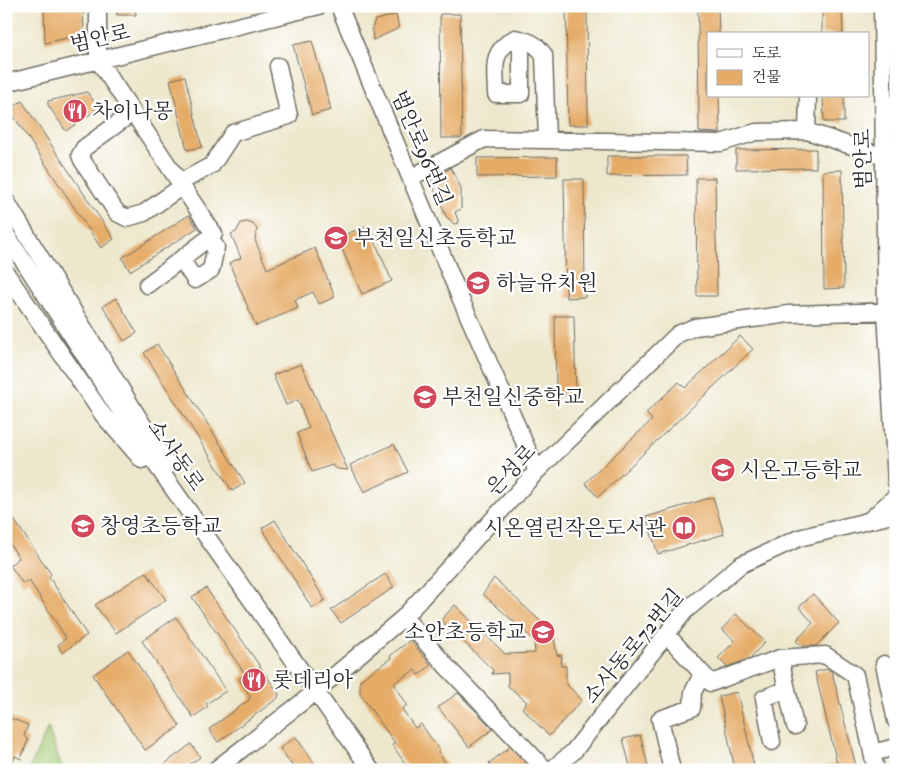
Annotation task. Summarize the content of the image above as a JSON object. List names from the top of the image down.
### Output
{
  "streets": {
    "street": [
      "범안로",
      "범안로96번길",
      "소사동로",
      "은성로",
      "소사동로72번길"
    ]
  },
  "crossings": [
    ["범안로", "은성로"],
    ["범안로96번길", "은성로"],
    ["소사동로", "은성로"]
  ],
  "places": {
    "restaurant": ["차이나몽", "롯데리아"],
    "school or university": [
      "부천일신초등학교",
      "하늘유치원",
      "부천일신중학교",
      "시온고등학교",
      "창영초등학교",
      "소안초등학교"
    ],
    "library": ["시온열린작은도서관"]
  },
  "legend": ["도로", "건물"]
}
